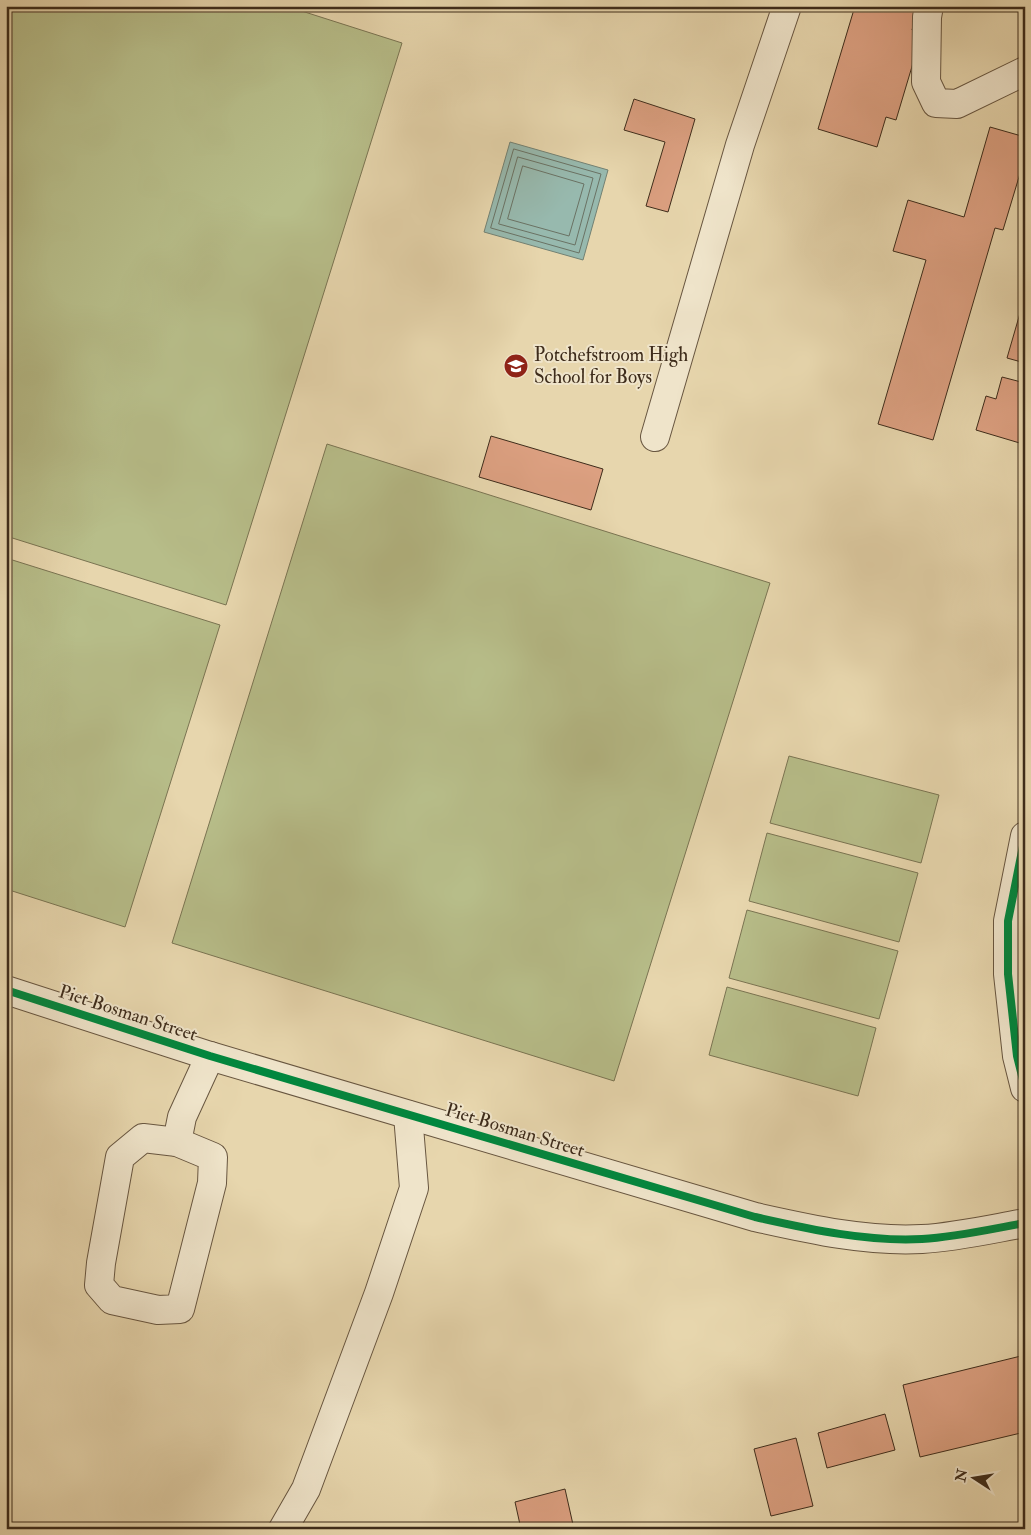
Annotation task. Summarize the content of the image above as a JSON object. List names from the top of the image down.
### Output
{
  "streets": {
    "street": ["Piet Bosman Street"]
  },
  "places": {
    "school or university": ["Potchefstroom High School for Boys"]
  },
  "north": "left"
}
